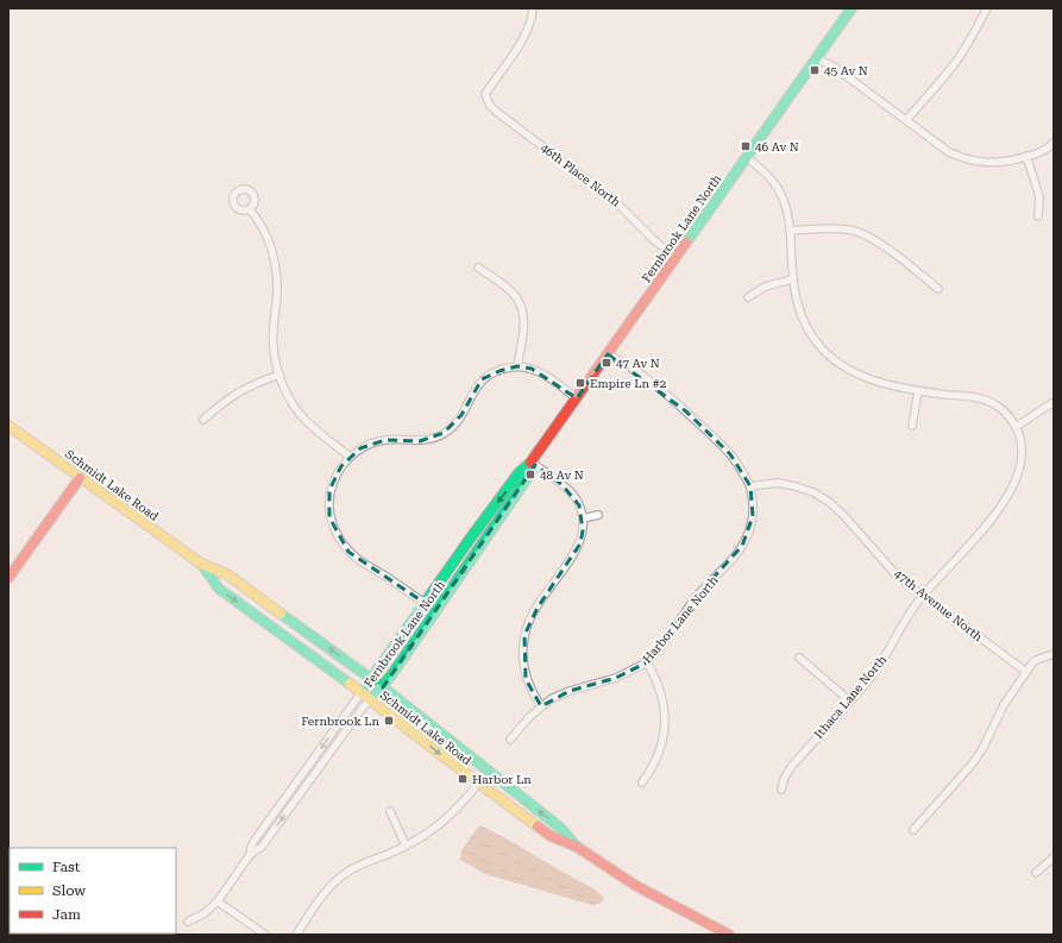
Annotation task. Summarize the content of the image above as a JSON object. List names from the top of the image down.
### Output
{
  "streets": {
    "street": [
      "46th Place North",
      "Fernbrook Lane North",
      "Schmidt Lake Road",
      "47th Avenue North",
      "Harbor Lane North",
      "Ithaca Lane North"
    ]
  },
  "crossings": [
    ["46th Place North", "Fernbrook Lane North"],
    ["Fernbrook Lane North", "Schmidt Lake Road"],
    ["47th Avenue North", "Harbor Lane North"],
    ["47th Avenue North", "Ithaca Lane North"]
  ],
  "places": {
    "transit": [
      "45 Av N",
      "46 Av N",
      "47 Av N",
      "Empire Ln #2",
      "48 Av N",
      "Fernbrook Ln",
      "Harbor Ln"
    ]
  },
  "legend": ["Fast", "Slow", "Jam"]
}
